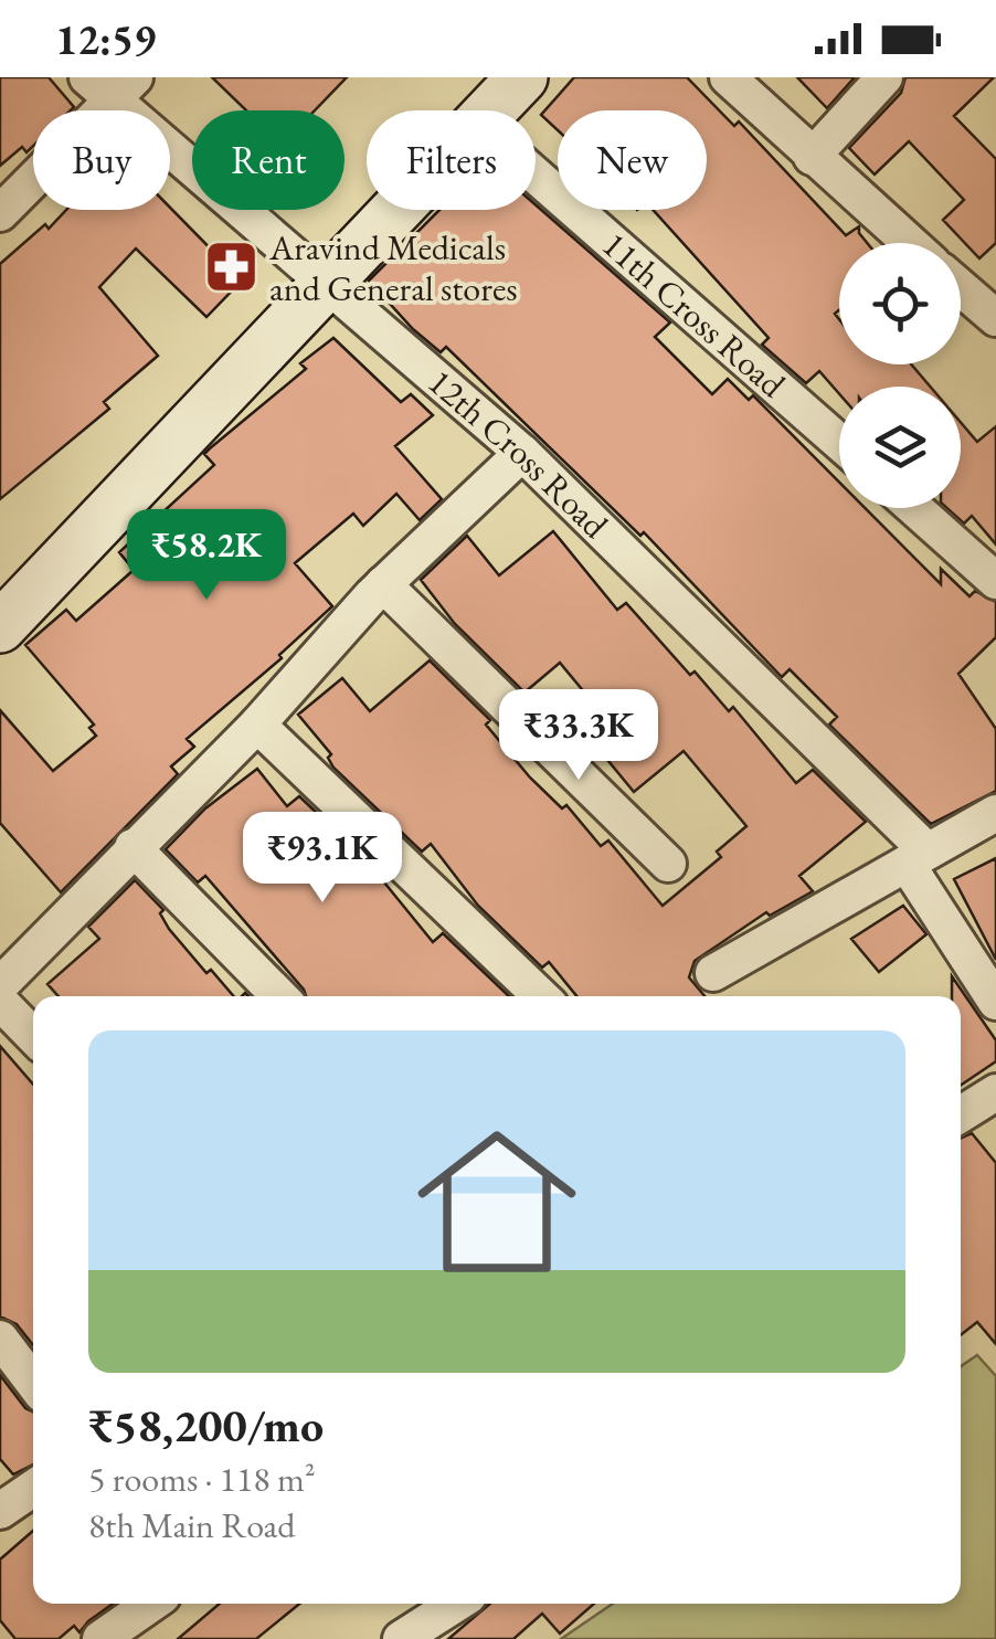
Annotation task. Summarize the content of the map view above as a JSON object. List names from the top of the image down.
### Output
{
  "streets": {
    "street": ["11th Cross Road", "12th Cross Road"]
  },
  "places": {
    "pharmacy": ["Aravind Medicals and General stores"]
  },
  "page": {
    "status": "12:59",
    "chip": [
      "Buy",
      "Rent",
      "Filters",
      "New"
    ],
    "price": ["₹58.2K", "₹33.3K", "₹93.1K"],
    "list": [
      {
        "name": "₹58,200/mo",
        "note": "5 rooms · 118 m² · 8th Main Road"
      }
    ]
  }
}
